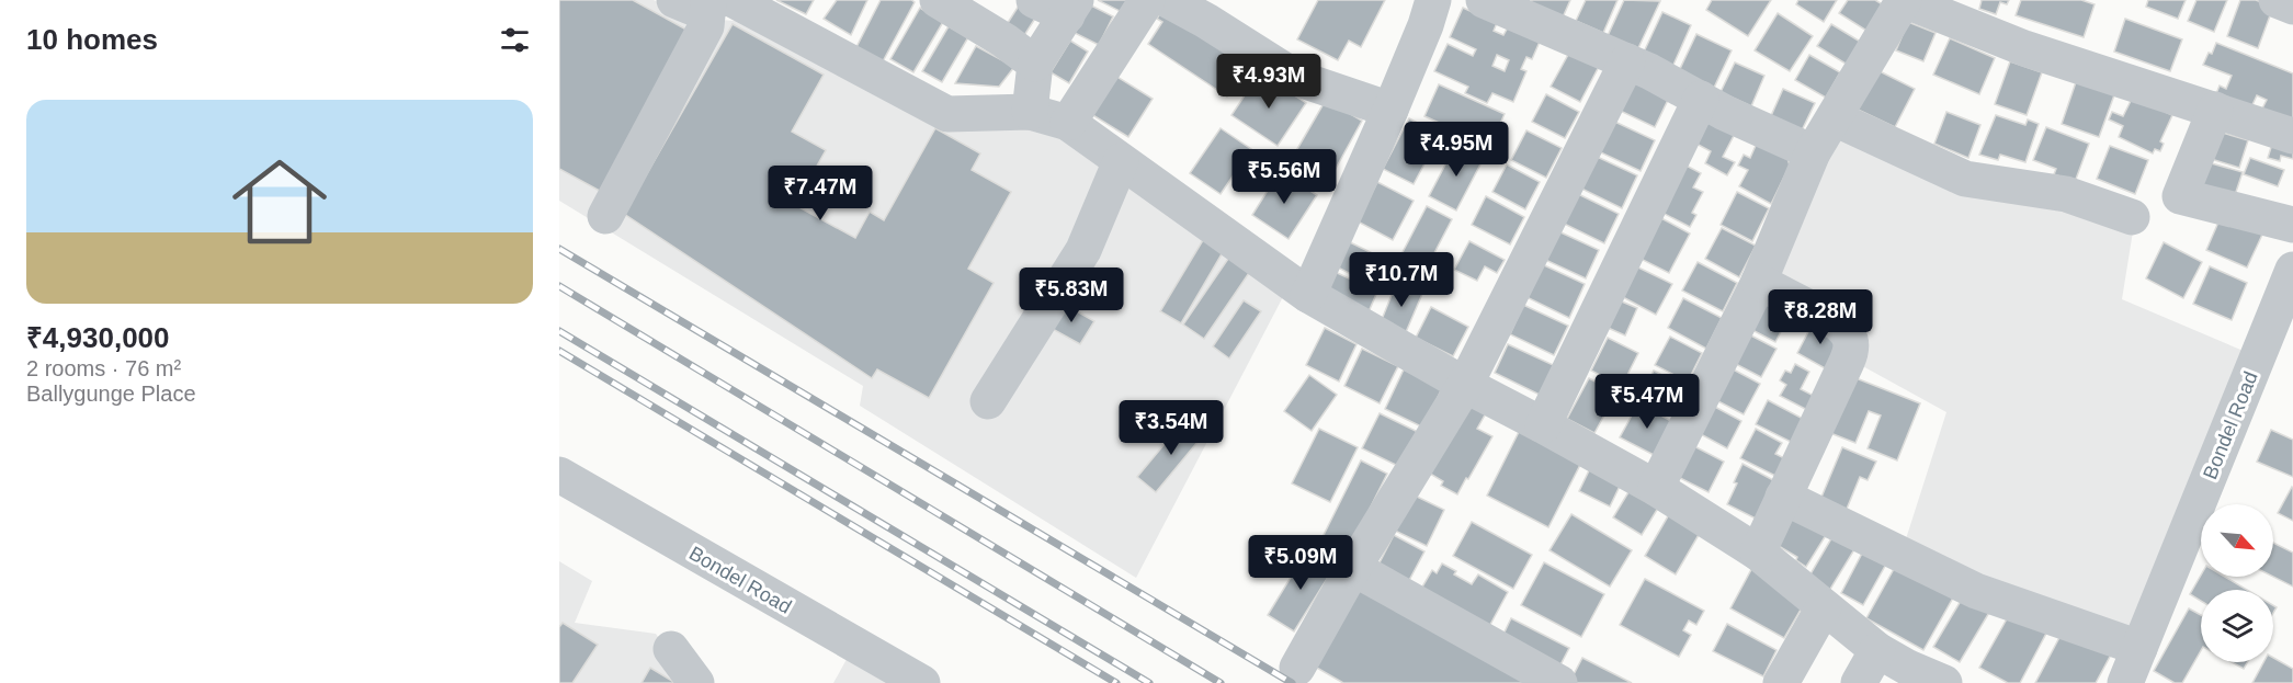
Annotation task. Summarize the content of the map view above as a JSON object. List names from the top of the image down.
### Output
{
  "streets": {
    "street": ["Bondel Road"]
  },
  "north": "bottom right",
  "page": {
    "heading": "10 homes",
    "price": [
      "₹4.93M",
      "₹4.95M",
      "₹5.56M",
      "₹7.47M",
      "₹10.7M",
      "₹5.83M",
      "₹8.28M",
      "₹5.47M",
      "₹3.54M",
      "₹5.09M"
    ],
    "list": [
      {
        "name": "₹4,930,000",
        "note": "2 rooms · 76 m² · Ballygunge Place"
      }
    ]
  }
}
